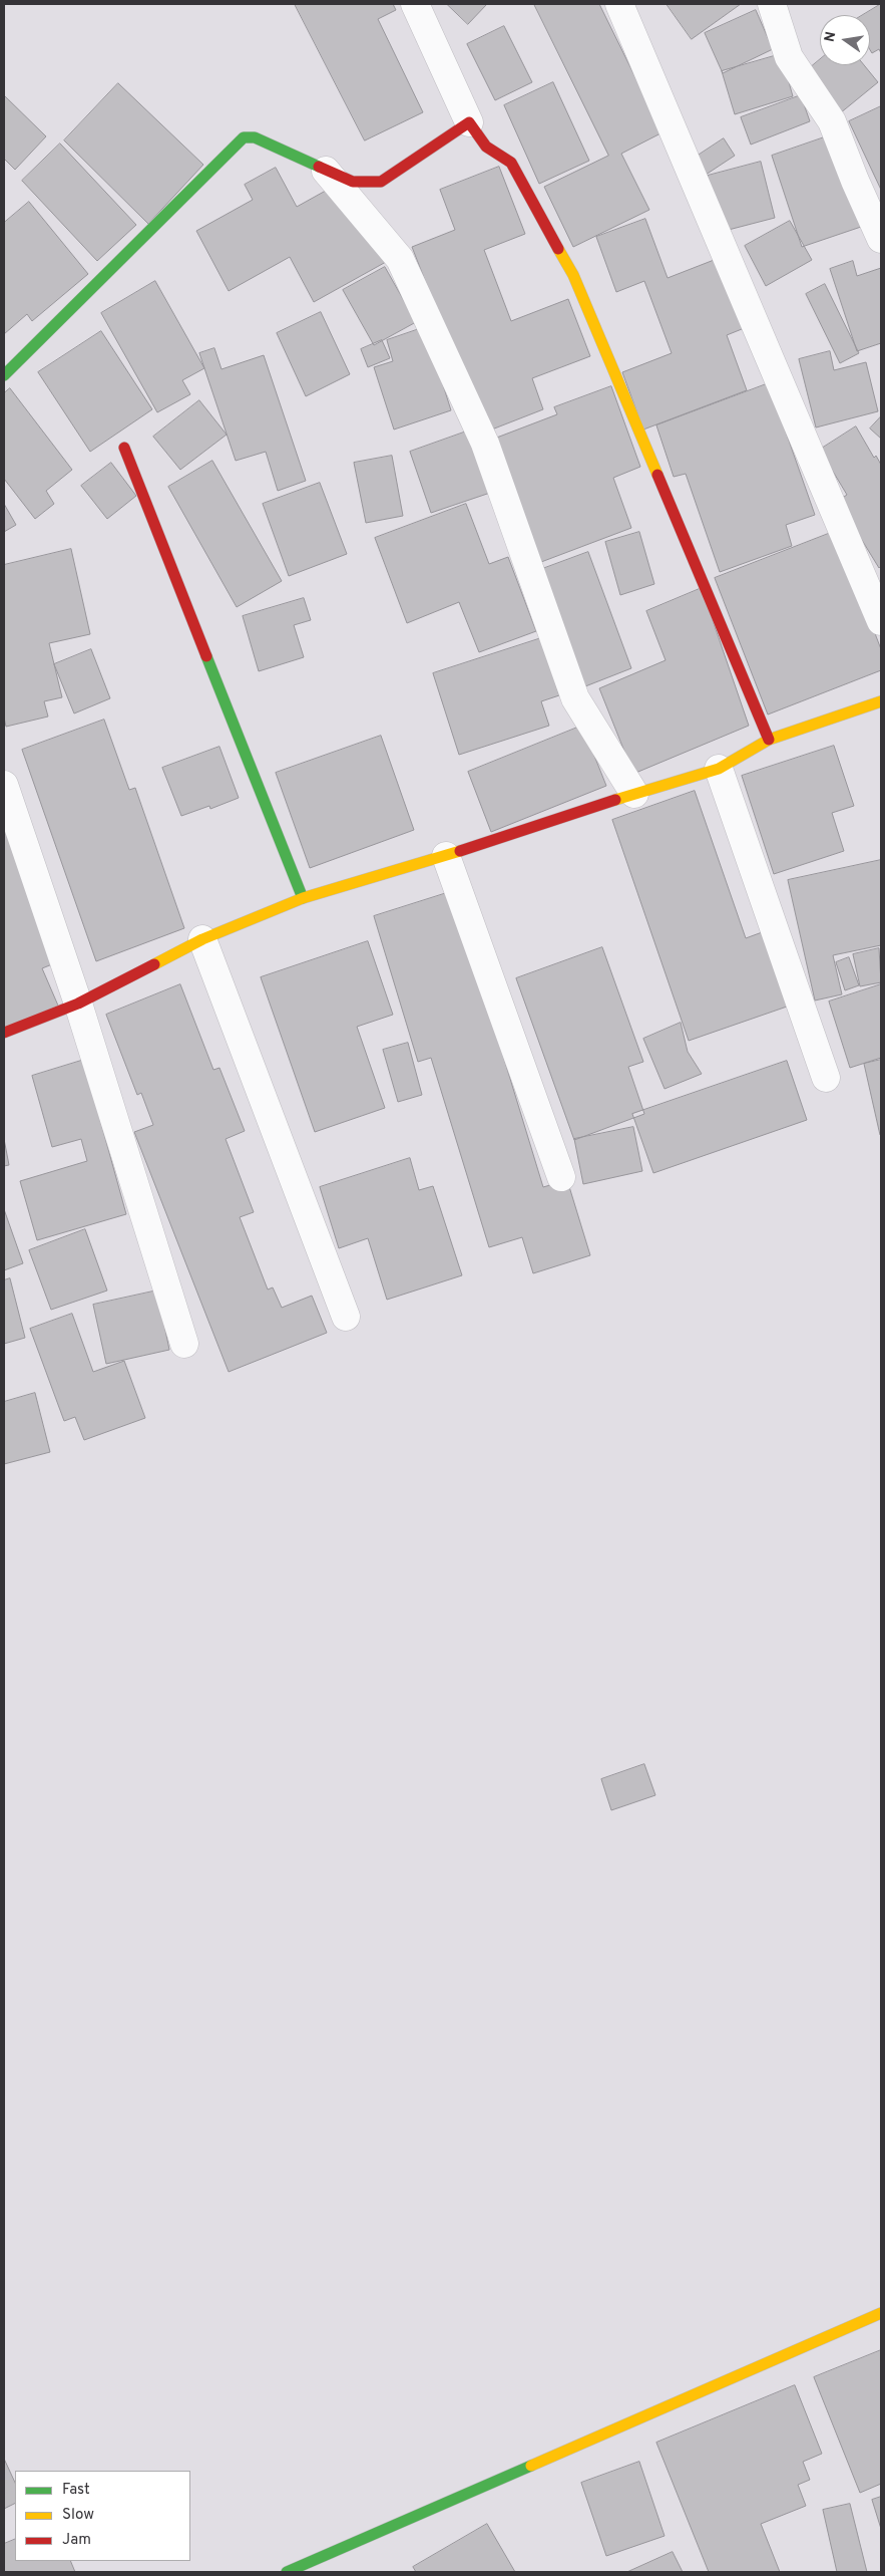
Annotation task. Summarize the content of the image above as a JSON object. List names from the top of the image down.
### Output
{
  "legend": ["Fast", "Slow", "Jam"],
  "north": "left"
}
